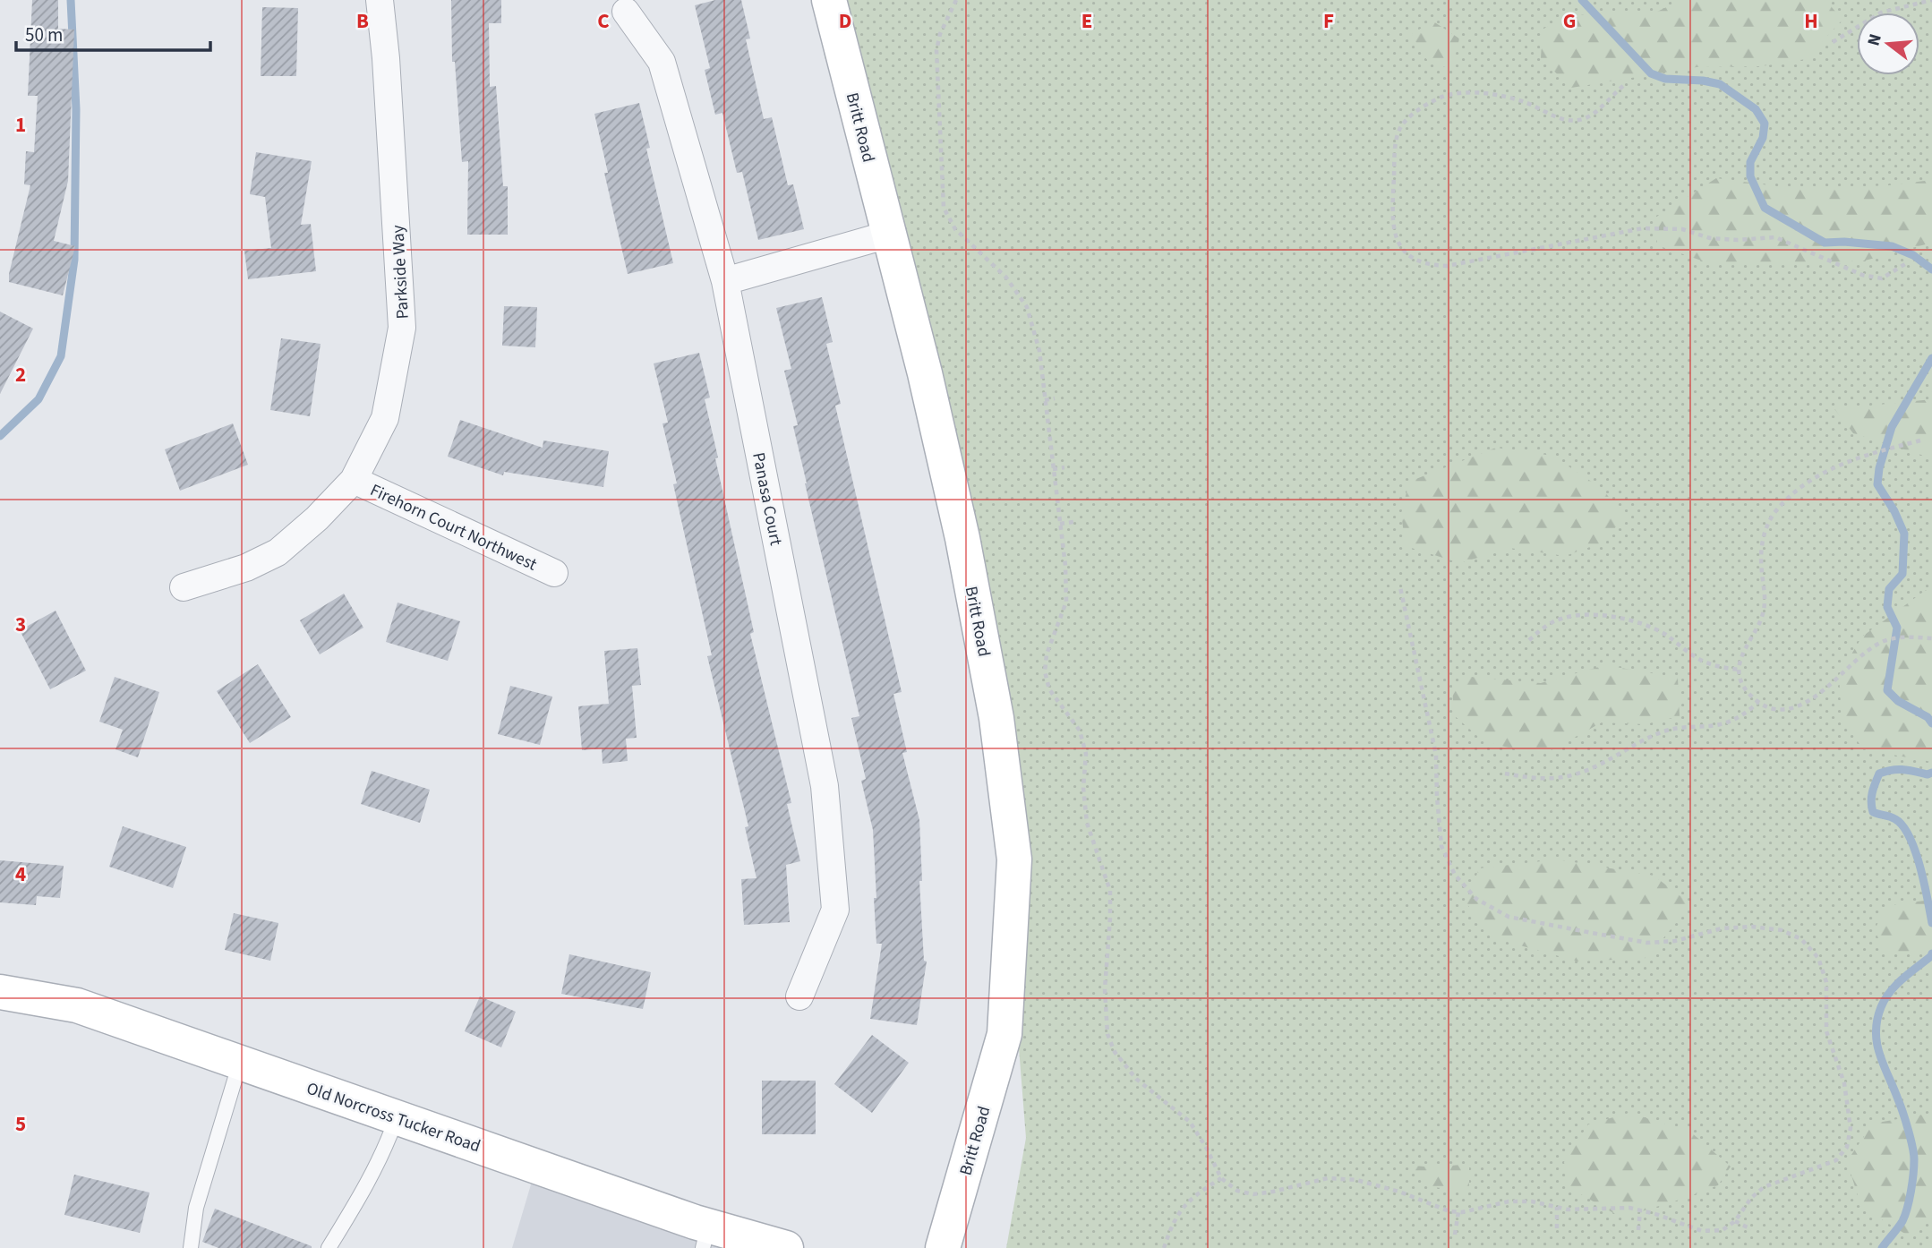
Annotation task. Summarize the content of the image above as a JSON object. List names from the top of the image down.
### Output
{
  "streets": {
    "street": [
      "Britt Road",
      "Parkside Way",
      "Panasa Court",
      "Firehorn Court Northwest",
      "Old Norcross Tucker Road"
    ]
  },
  "crossings": [
    ["Parkside Way", "Firehorn Court Northwest"]
  ],
  "scale_bar": "50 m",
  "north": "left",
  "grid": {
    "columns": [
      "B",
      "C",
      "D",
      "E",
      "F",
      "G",
      "H"
    ],
    "rows": [
      "1",
      "2",
      "3",
      "4",
      "5"
    ]
  }
}
